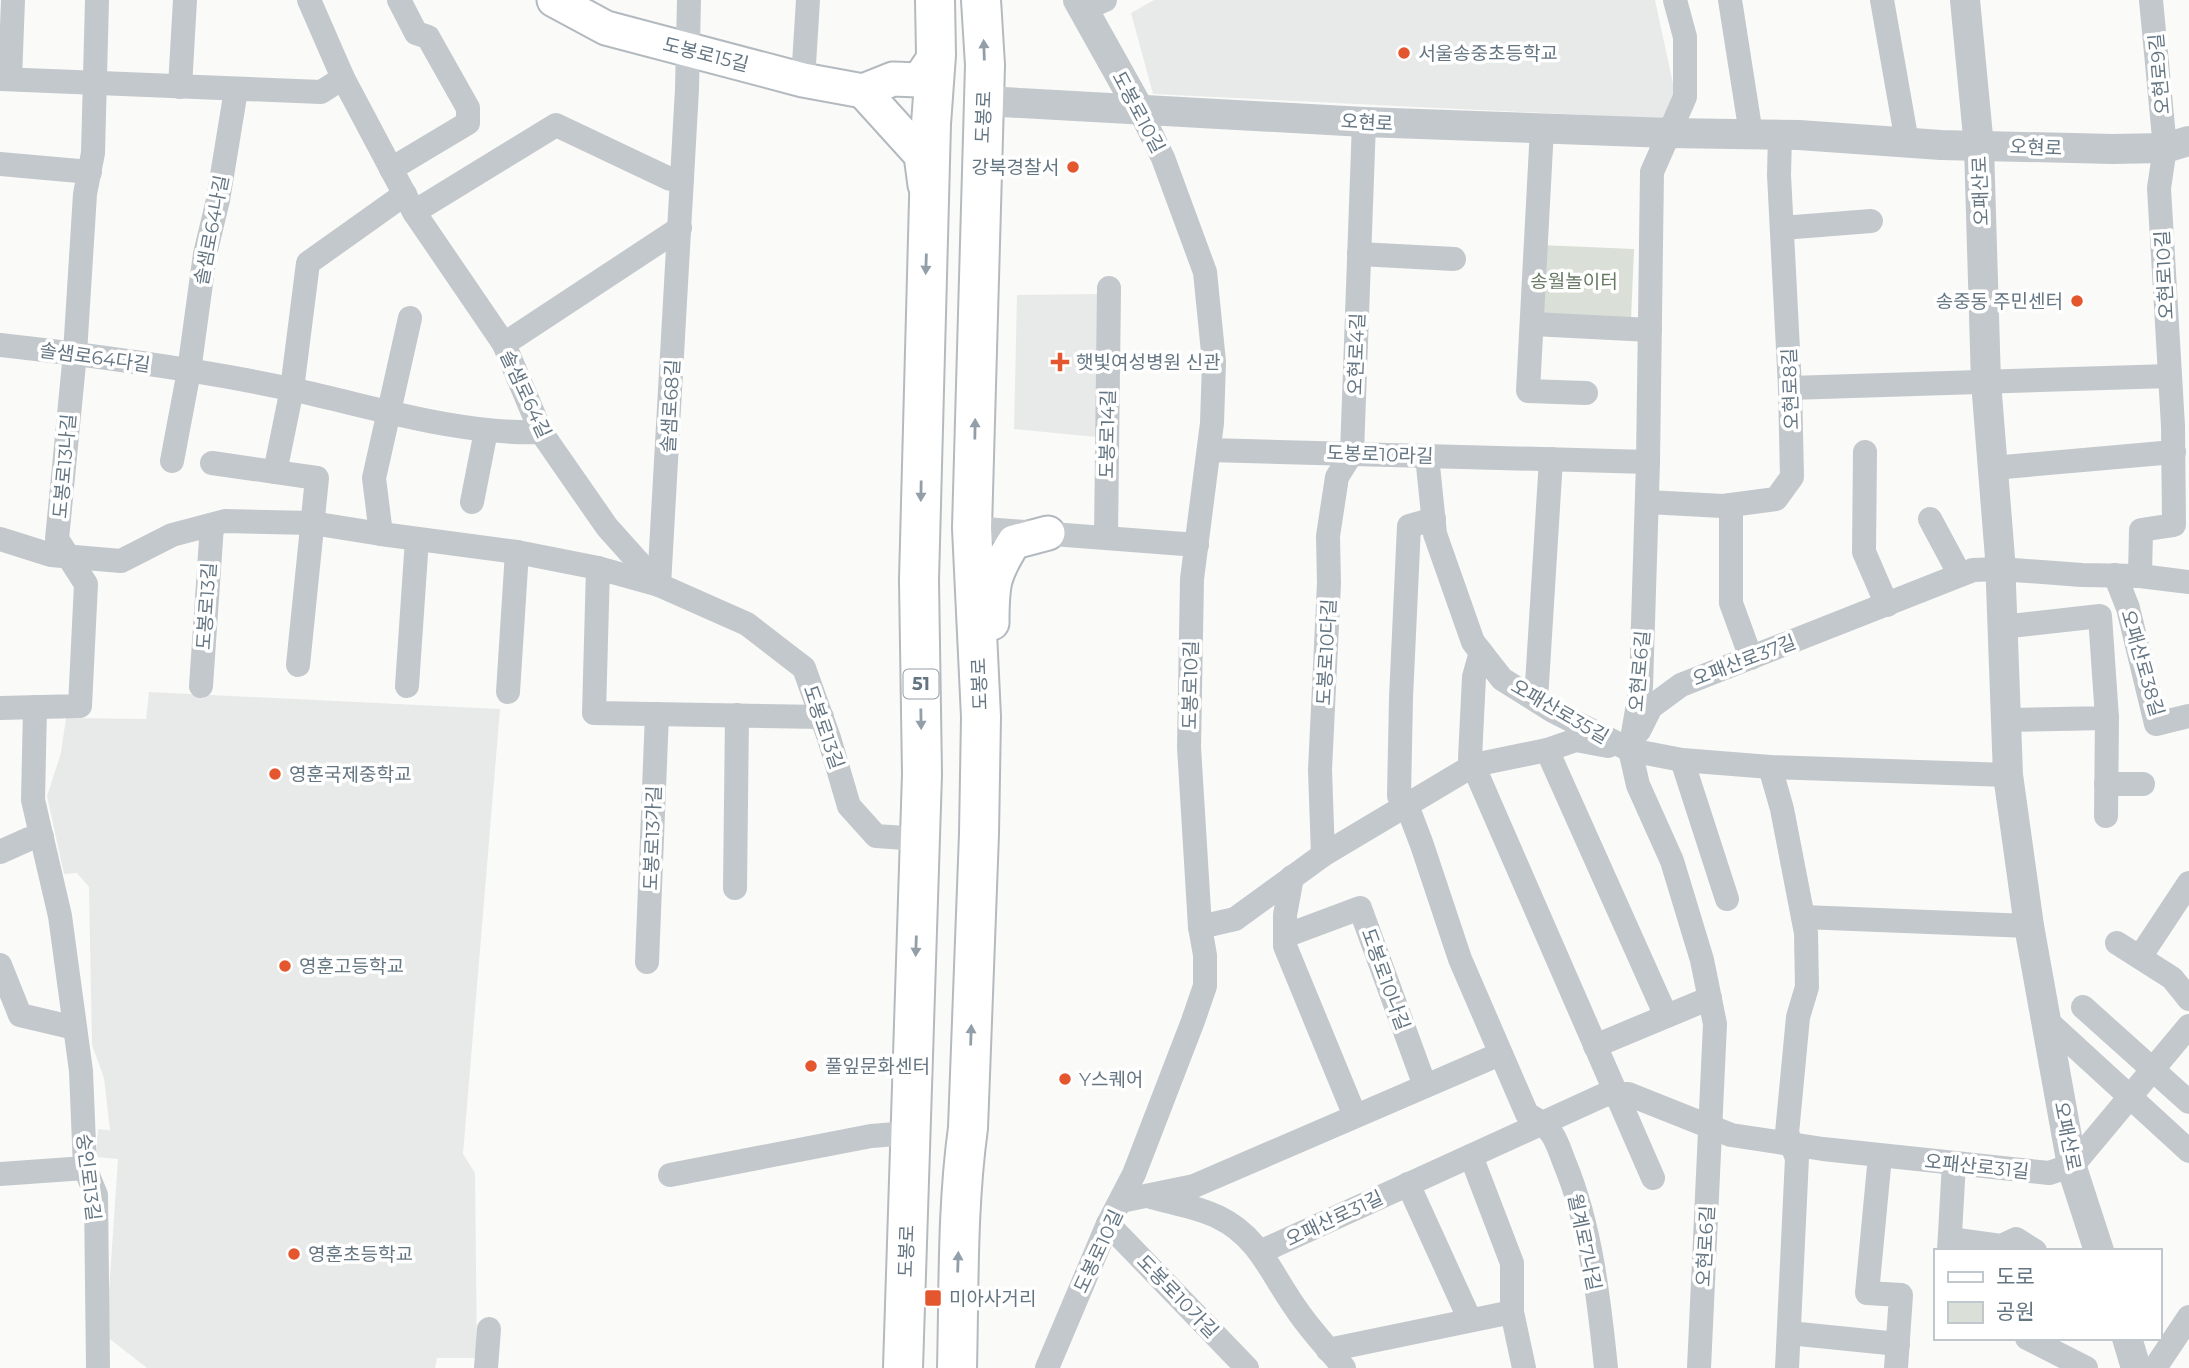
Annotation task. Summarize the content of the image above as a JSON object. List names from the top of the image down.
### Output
{
  "streets": {
    "main road": ["도봉로15길", "도봉로", "51"],
    "street": [
      "오현로9길",
      "도봉로10길",
      "오현로",
      "오패산로",
      "솔샘로64나길",
      "오현로10길",
      "오현로4길",
      "솔샘로64다길",
      "오현로8길",
      "솔샘로64길",
      "솔샘로68길",
      "도봉로14길",
      "도봉로10라길",
      "도봉로13나길",
      "도봉로13길",
      "도봉로10다길",
      "오패산로37길",
      "오패산로38길",
      "오현로6길",
      "오패산로35길",
      "도봉로13가길",
      "도봉로10나길",
      "오패산로31길",
      "숭인로13길",
      "월계로7나길",
      "도봉로10가길"
    ]
  },
  "crossings": [
    ["도봉로15길", "솔샘로68길"],
    ["오현로9길", "오현로"],
    ["오현로9길", "오현로10길"],
    ["도봉로10길", "오현로"],
    ["도봉로10길", "도봉로10라길"],
    ["도봉로10길", "도봉로10가길"],
    ["도봉로", "오현로"],
    ["도봉로", "도봉로13길"],
    ["오현로", "오패산로"],
    ["오현로", "오현로10길"],
    ["오현로", "오현로4길"],
    ["오현로", "오현로8길"],
    ["오현로", "오현로6길"],
    ["오패산로", "오패산로37길"],
    ["오패산로", "오패산로35길"],
    ["오패산로", "오패산로31길"],
    ["솔샘로64나길", "솔샘로64다길"],
    ["오현로4길", "도봉로10라길"],
    ["오현로4길", "도봉로10다길"],
    ["솔샘로64다길", "솔샘로64길"],
    ["솔샘로64다길", "도봉로13나길"],
    ["오현로8길", "오현로6길"],
    ["솔샘로64길", "솔샘로68길"],
    ["솔샘로64길", "도봉로13길"],
    ["솔샘로68길", "도봉로13길"],
    ["도봉로10라길", "도봉로10다길"],
    ["도봉로10라길", "오현로6길"],
    ["도봉로10라길", "오패산로35길"],
    ["도봉로13나길", "도봉로13길"],
    ["도봉로13나길", "숭인로13길"],
    ["오패산로37길", "오현로6길"],
    ["오패산로37길", "오패산로35길"],
    ["오현로6길", "오패산로35길"],
    ["오현로6길", "오패산로31길"],
    ["오패산로31길", "월계로7나길"]
  ],
  "parks": ["송월놀이터"],
  "places": {
    "other": [
      "서울송중초등학교",
      "강북경찰서",
      "송중동 주민센터",
      "영훈국제중학교",
      "영훈고등학교",
      "풀잎문화센터",
      "Y스퀘어",
      "영훈초등학교"
    ],
    "health": ["햇빛여성병원 신관"],
    "transit": ["미아사거리"]
  },
  "legend": ["도로", "공원"]
}
